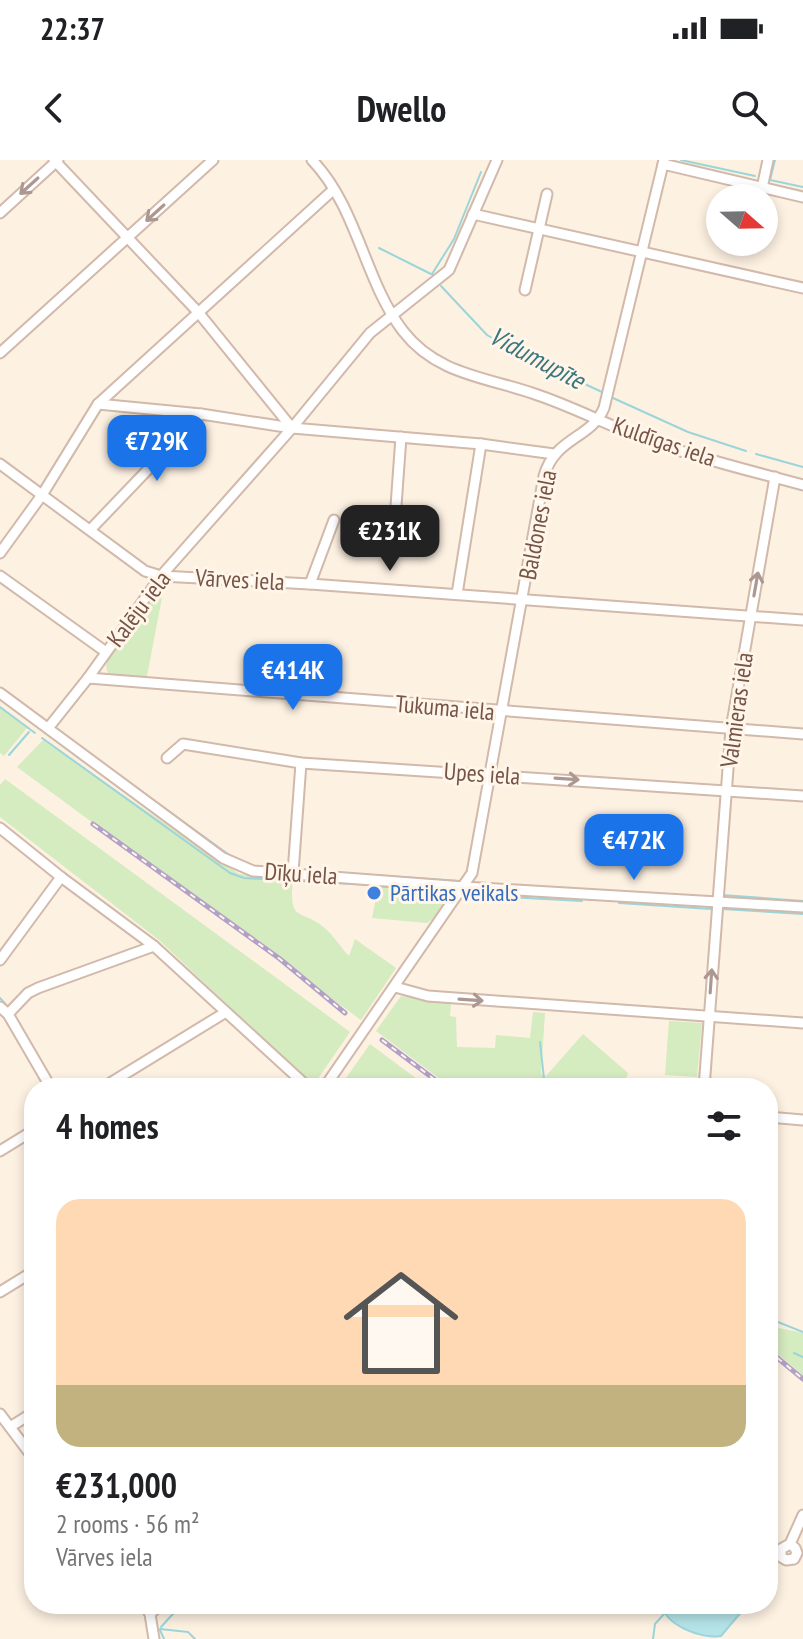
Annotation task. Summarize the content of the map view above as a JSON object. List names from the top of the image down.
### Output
{
  "streets": {
    "street": [
      "Kuldīgas iela",
      "Baldones iela",
      "Vārves iela",
      "Kalēju iela",
      "Tukuma iela",
      "Valmieras iela",
      "Upes iela",
      "Dīķu iela"
    ]
  },
  "crossings": [
    ["Kuldīgas iela", "Baldones iela"],
    ["Kuldīgas iela", "Kalēju iela"],
    ["Kuldīgas iela", "Valmieras iela"],
    ["Baldones iela", "Vārves iela"],
    ["Baldones iela", "Tukuma iela"],
    ["Baldones iela", "Upes iela"],
    ["Baldones iela", "Dīķu iela"],
    ["Vārves iela", "Kalēju iela"],
    ["Vārves iela", "Valmieras iela"],
    ["Kalēju iela", "Tukuma iela"],
    ["Kalēju iela", "Dīķu iela"],
    ["Tukuma iela", "Valmieras iela"],
    ["Valmieras iela", "Upes iela"],
    ["Valmieras iela", "Dīķu iela"]
  ],
  "one_way": ["Valmieras iela", "Upes iela"],
  "water": ["Vidumupīte"],
  "places": ["Pārtikas veikals"],
  "north": "right",
  "page": {
    "status": "22:37",
    "header": "Dwello",
    "price": [
      "€729K",
      "€231K",
      "€414K",
      "€472K"
    ],
    "heading": "4 homes",
    "list": [
      {
        "name": "€231,000",
        "note": "2 rooms · 56 m² · Vārves iela"
      }
    ]
  }
}
